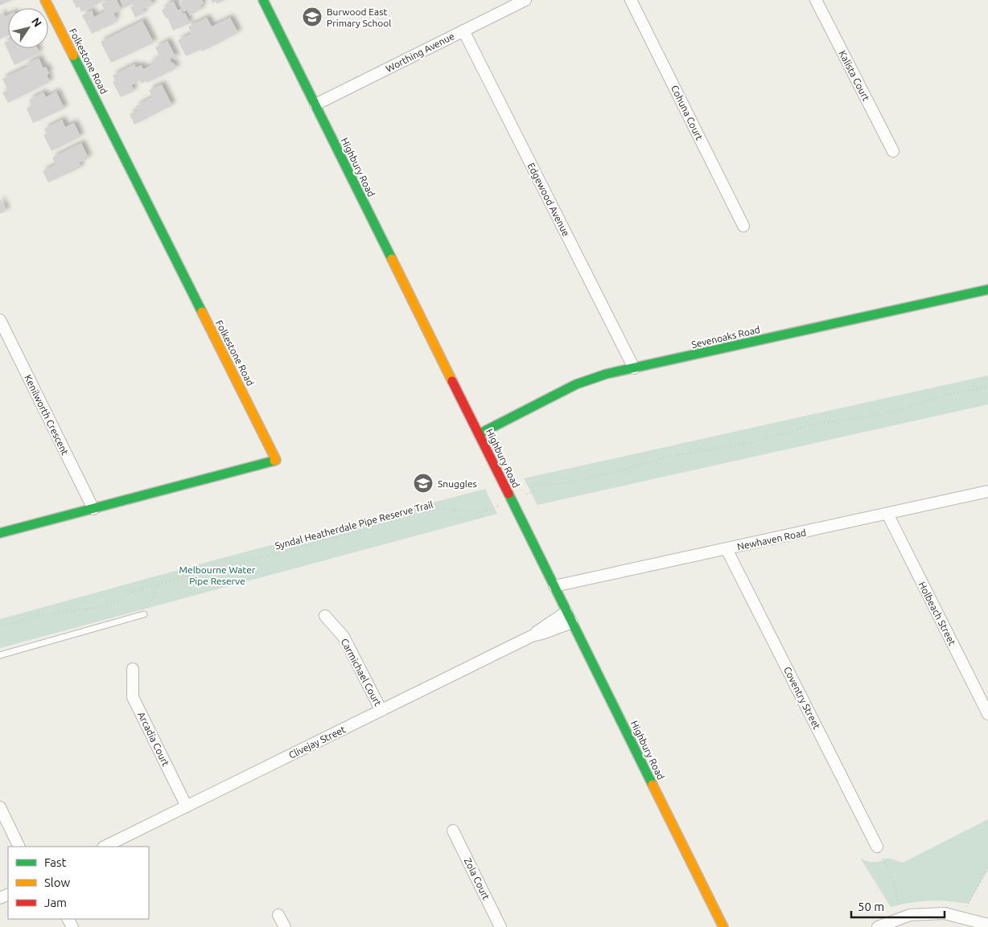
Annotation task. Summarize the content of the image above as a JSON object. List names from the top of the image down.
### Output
{
  "streets": {
    "street": [
      "Worthing Avenue",
      "Folkestone Road",
      "Kalista Court",
      "Cohuna Court",
      "Highbury Road",
      "Edgewood Avenue",
      "Sevenoaks Road",
      "Kenilworth Crescent",
      "Newhaven Road",
      "Holbeach Street",
      "Carmichael Court",
      "Coventry Street",
      "Arcadia Court",
      "Clivejay Street",
      "Zola Court"
    ],
    "path": ["Syndal Heatherdale Pipe Reserve Trail"]
  },
  "crossings": [
    ["Worthing Avenue", "Highbury Road"],
    ["Worthing Avenue", "Edgewood Avenue"],
    ["Folkestone Road", "Kenilworth Crescent"],
    ["Highbury Road", "Sevenoaks Road"],
    ["Highbury Road", "Syndal Heatherdale Pipe Reserve Trail"],
    ["Highbury Road", "Newhaven Road"],
    ["Highbury Road", "Clivejay Street"],
    ["Edgewood Avenue", "Sevenoaks Road"],
    ["Newhaven Road", "Holbeach Street"],
    ["Newhaven Road", "Coventry Street"],
    ["Carmichael Court", "Clivejay Street"],
    ["Arcadia Court", "Clivejay Street"]
  ],
  "parks": ["Melbourne Water Pipe Reserve"],
  "places": {
    "school or university": ["Burwood East Primary School", "Snuggles"]
  },
  "legend": ["Fast", "Slow", "Jam"],
  "scale_bar": "50 m",
  "north": "top right"
}
